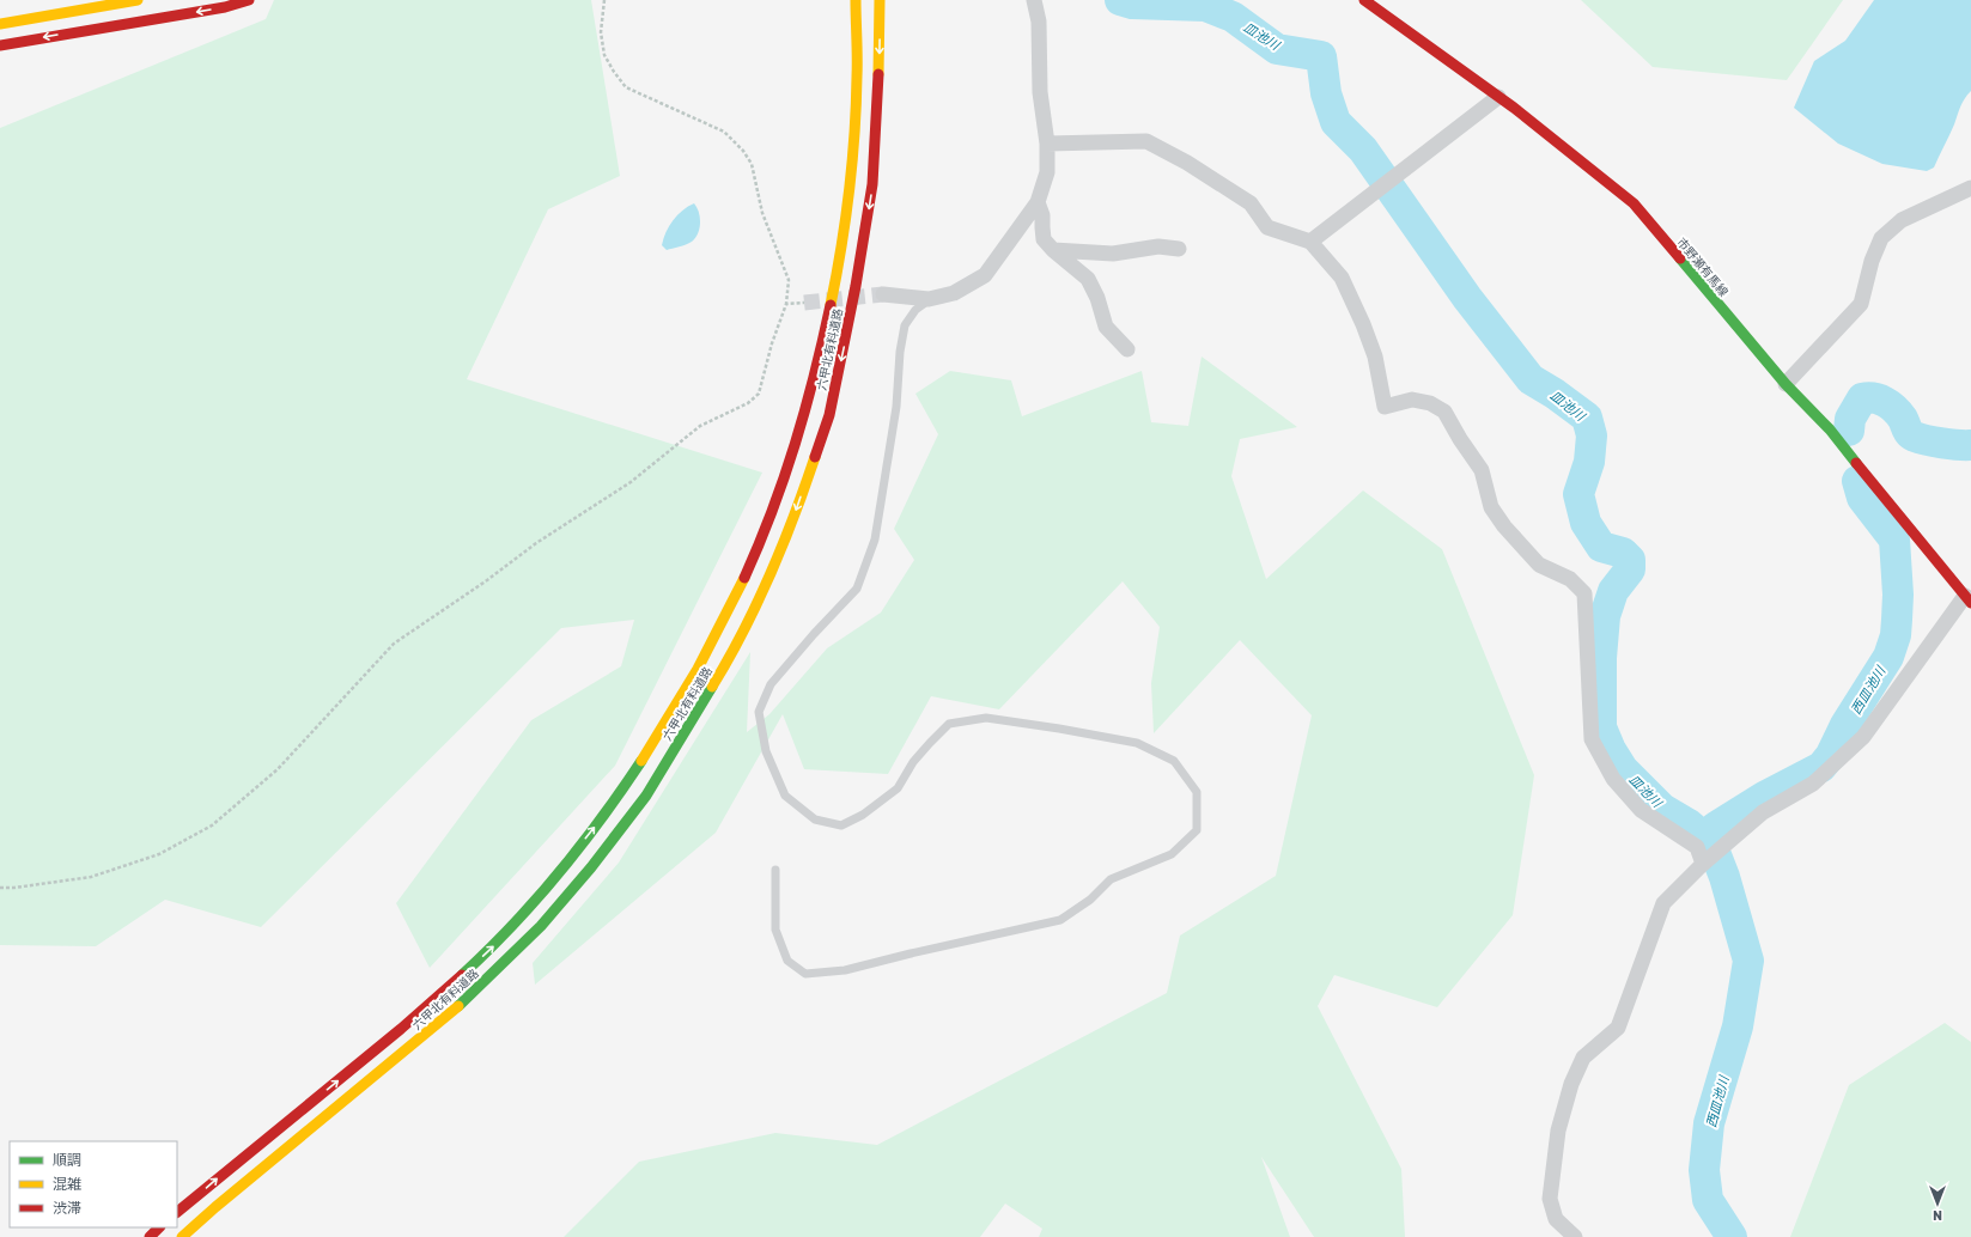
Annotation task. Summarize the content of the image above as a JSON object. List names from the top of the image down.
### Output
{
  "streets": {
    "main road": ["市野瀬有馬線", "六甲北有料道路"]
  },
  "water": ["皿池川", "西皿池川"],
  "legend": ["順調", "混雑", "渋滞"],
  "north": "bottom"
}
